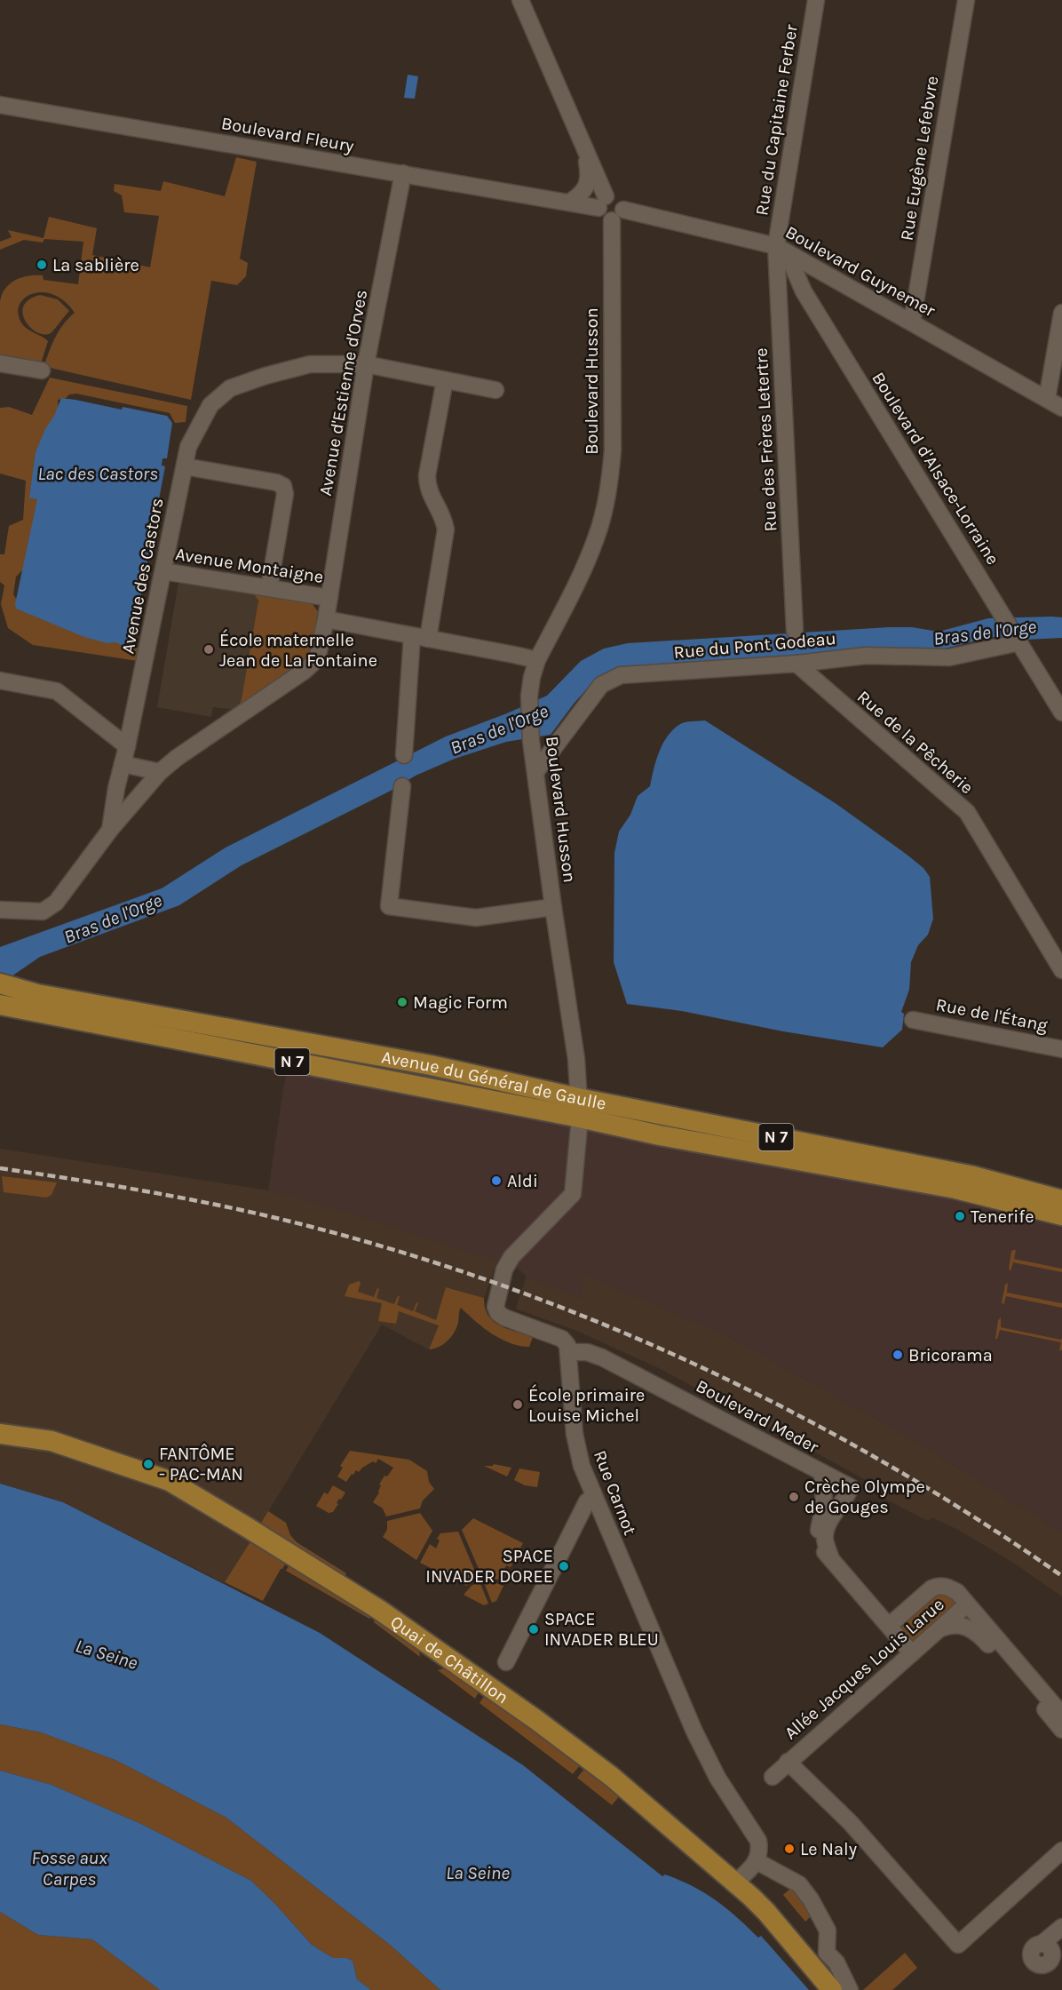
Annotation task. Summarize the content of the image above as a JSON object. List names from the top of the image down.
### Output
{
  "streets": {
    "main road": ["N 7", "Avenue du Général de Gaulle", "Quai de Châtillon"],
    "street": [
      "Rue du Capitaine Ferber",
      "Boulevard Fleury",
      "Rue Eugène Lefebvre",
      "Boulevard Guynemer",
      "Boulevard Husson",
      "Avenue d'Estienne d'Orves",
      "Rue des Frères Letertre",
      "Boulevard d'Alsace-Lorraine",
      "Avenue Montaigne",
      "Avenue des Castors",
      "Rue du Pont Godeau",
      "Rue de la Pêcherie",
      "Rue de l'Étang",
      "Boulevard Meder",
      "Rue Carnot",
      "Allée Jacques Louis Larue"
    ]
  },
  "crossings": [
    ["Rue du Capitaine Ferber", "Boulevard Guynemer"],
    ["Rue du Capitaine Ferber", "Rue des Frères Letertre"],
    ["Rue du Capitaine Ferber", "Boulevard d'Alsace-Lorraine"],
    ["Boulevard Fleury", "Boulevard Guynemer"],
    ["Boulevard Fleury", "Boulevard Husson"],
    ["Boulevard Fleury", "Avenue d'Estienne d'Orves"],
    ["Rue Eugène Lefebvre", "Boulevard Guynemer"],
    ["Boulevard Guynemer", "Boulevard Husson"],
    ["Boulevard Guynemer", "Rue des Frères Letertre"],
    ["Boulevard Guynemer", "Boulevard d'Alsace-Lorraine"],
    ["Boulevard Husson", "Rue du Pont Godeau"],
    ["Boulevard Husson", "Avenue du Général de Gaulle"],
    ["Avenue d'Estienne d'Orves", "Avenue Montaigne"],
    ["Avenue d'Estienne d'Orves", "Avenue des Castors"],
    ["Rue des Frères Letertre", "Boulevard d'Alsace-Lorraine"],
    ["Boulevard d'Alsace-Lorraine", "Rue du Pont Godeau"],
    ["Avenue Montaigne", "Avenue des Castors"],
    ["Rue du Pont Godeau", "Rue de la Pêcherie"],
    ["Boulevard Meder", "Rue Carnot"],
    ["Boulevard Meder", "Allée Jacques Louis Larue"]
  ],
  "water": [
    "Lac des Castors",
    "Bras de l'Orge",
    "La Seine",
    "Fosse aux Carpes"
  ],
  "places": [
    "La sablière",
    "École maternelle Jean de La Fontaine",
    "Magic Form",
    "Aldi",
    "Tenerife",
    "Bricorama",
    "École primaire Louise Michel",
    "FANTÔME - PAC-MAN",
    "Crèche Olympe de Gouges",
    "SPACE INVADER DOREE",
    "SPACE INVADER BLEU",
    "Le Naly"
  ]
}
